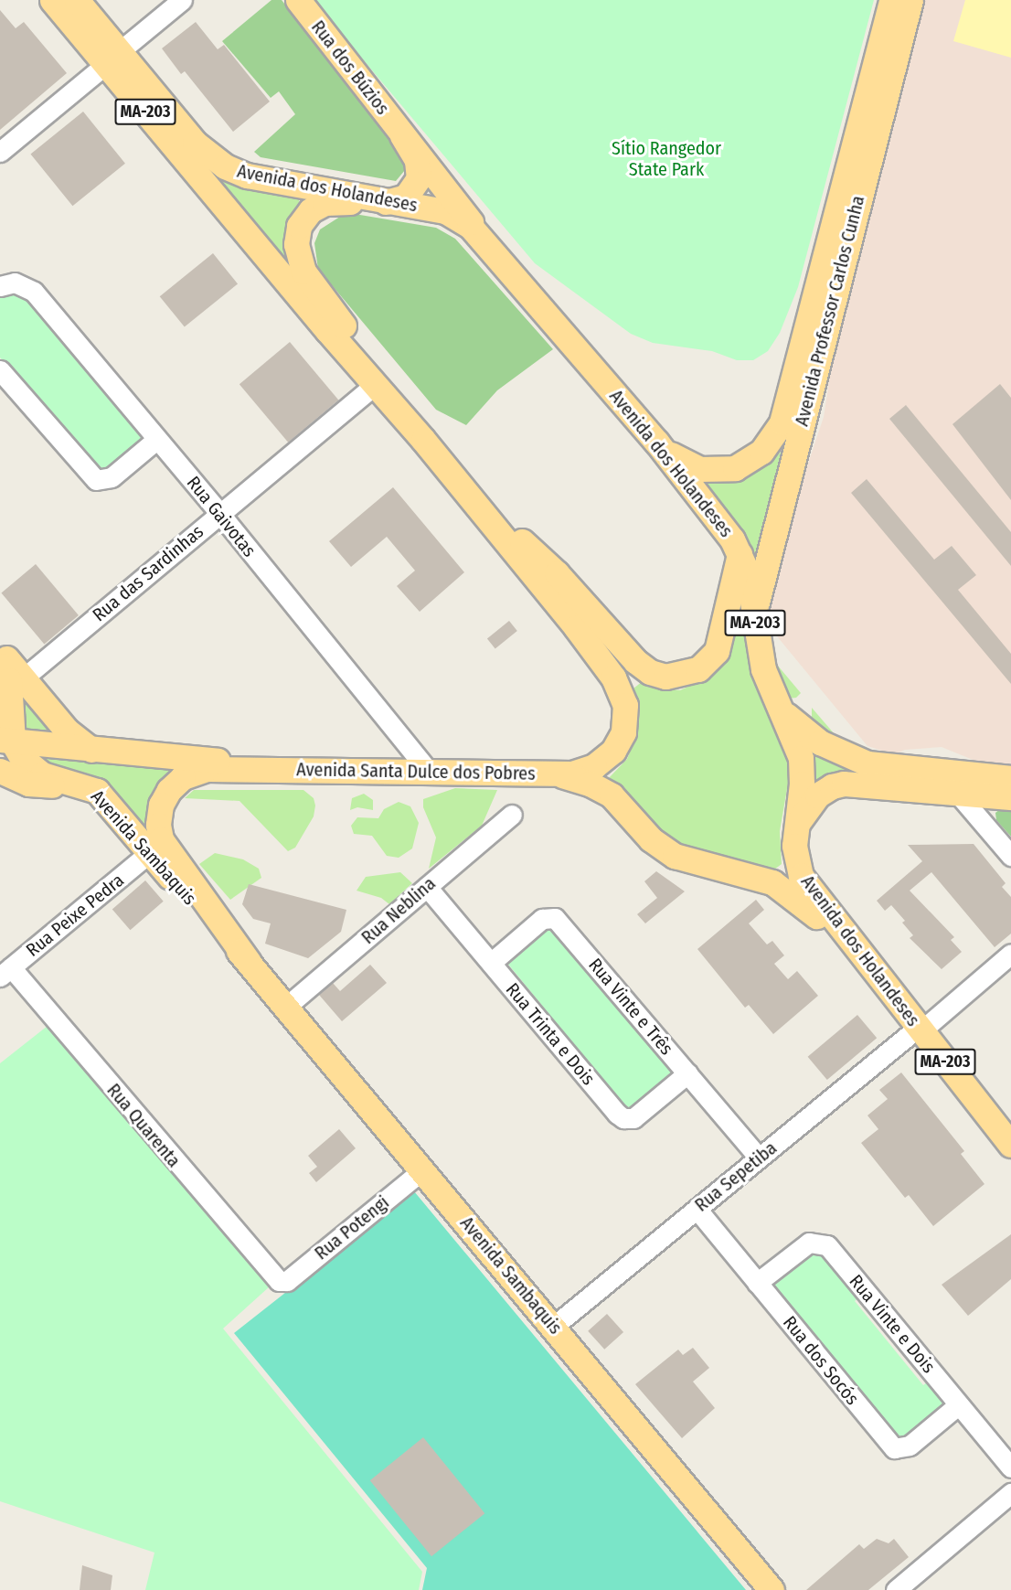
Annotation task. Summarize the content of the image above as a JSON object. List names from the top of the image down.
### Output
{
  "streets": {
    "main road": [
      "Rua dos Búzios",
      "MA-203",
      "Avenida dos Holandeses",
      "Avenida Professor Carlos Cunha",
      "Avenida Santa Dulce dos Pobres",
      "Avenida Sambaquis"
    ],
    "street": [
      "Rua Gaivotas",
      "Rua das Sardinhas",
      "Rua Neblina",
      "Rua Peixe Pedra",
      "Rua Vinte e Três",
      "Rua Trinta e Dois",
      "Rua Quarenta",
      "Rua Sepetiba",
      "Rua Potengi",
      "Rua Vinte e Dois",
      "Rua dos Socós"
    ]
  },
  "crossings": [
    ["Rua dos Búzios", "Avenida dos Holandeses"],
    ["Avenida dos Holandeses", "Avenida Professor Carlos Cunha"],
    ["Avenida dos Holandeses", "Rua das Sardinhas"],
    ["Avenida dos Holandeses", "Avenida Santa Dulce dos Pobres"],
    ["Avenida dos Holandeses", "Rua Sepetiba"],
    ["Rua Gaivotas", "Rua das Sardinhas"],
    ["Rua Gaivotas", "Avenida Santa Dulce dos Pobres"],
    ["Avenida Santa Dulce dos Pobres", "Avenida Sambaquis"],
    ["Avenida Sambaquis", "Rua Neblina"],
    ["Avenida Sambaquis", "Rua Peixe Pedra"],
    ["Avenida Sambaquis", "Rua Sepetiba"],
    ["Avenida Sambaquis", "Rua Potengi"],
    ["Rua Neblina", "Rua Trinta e Dois"],
    ["Rua Peixe Pedra", "Rua Quarenta"],
    ["Rua Vinte e Três", "Rua Trinta e Dois"],
    ["Rua Vinte e Três", "Rua Sepetiba"],
    ["Rua Quarenta", "Rua Potengi"],
    ["Rua Sepetiba", "Rua dos Socós"],
    ["Rua Vinte e Dois", "Rua dos Socós"]
  ],
  "parks": ["Sítio Rangedor State Park"]
}
